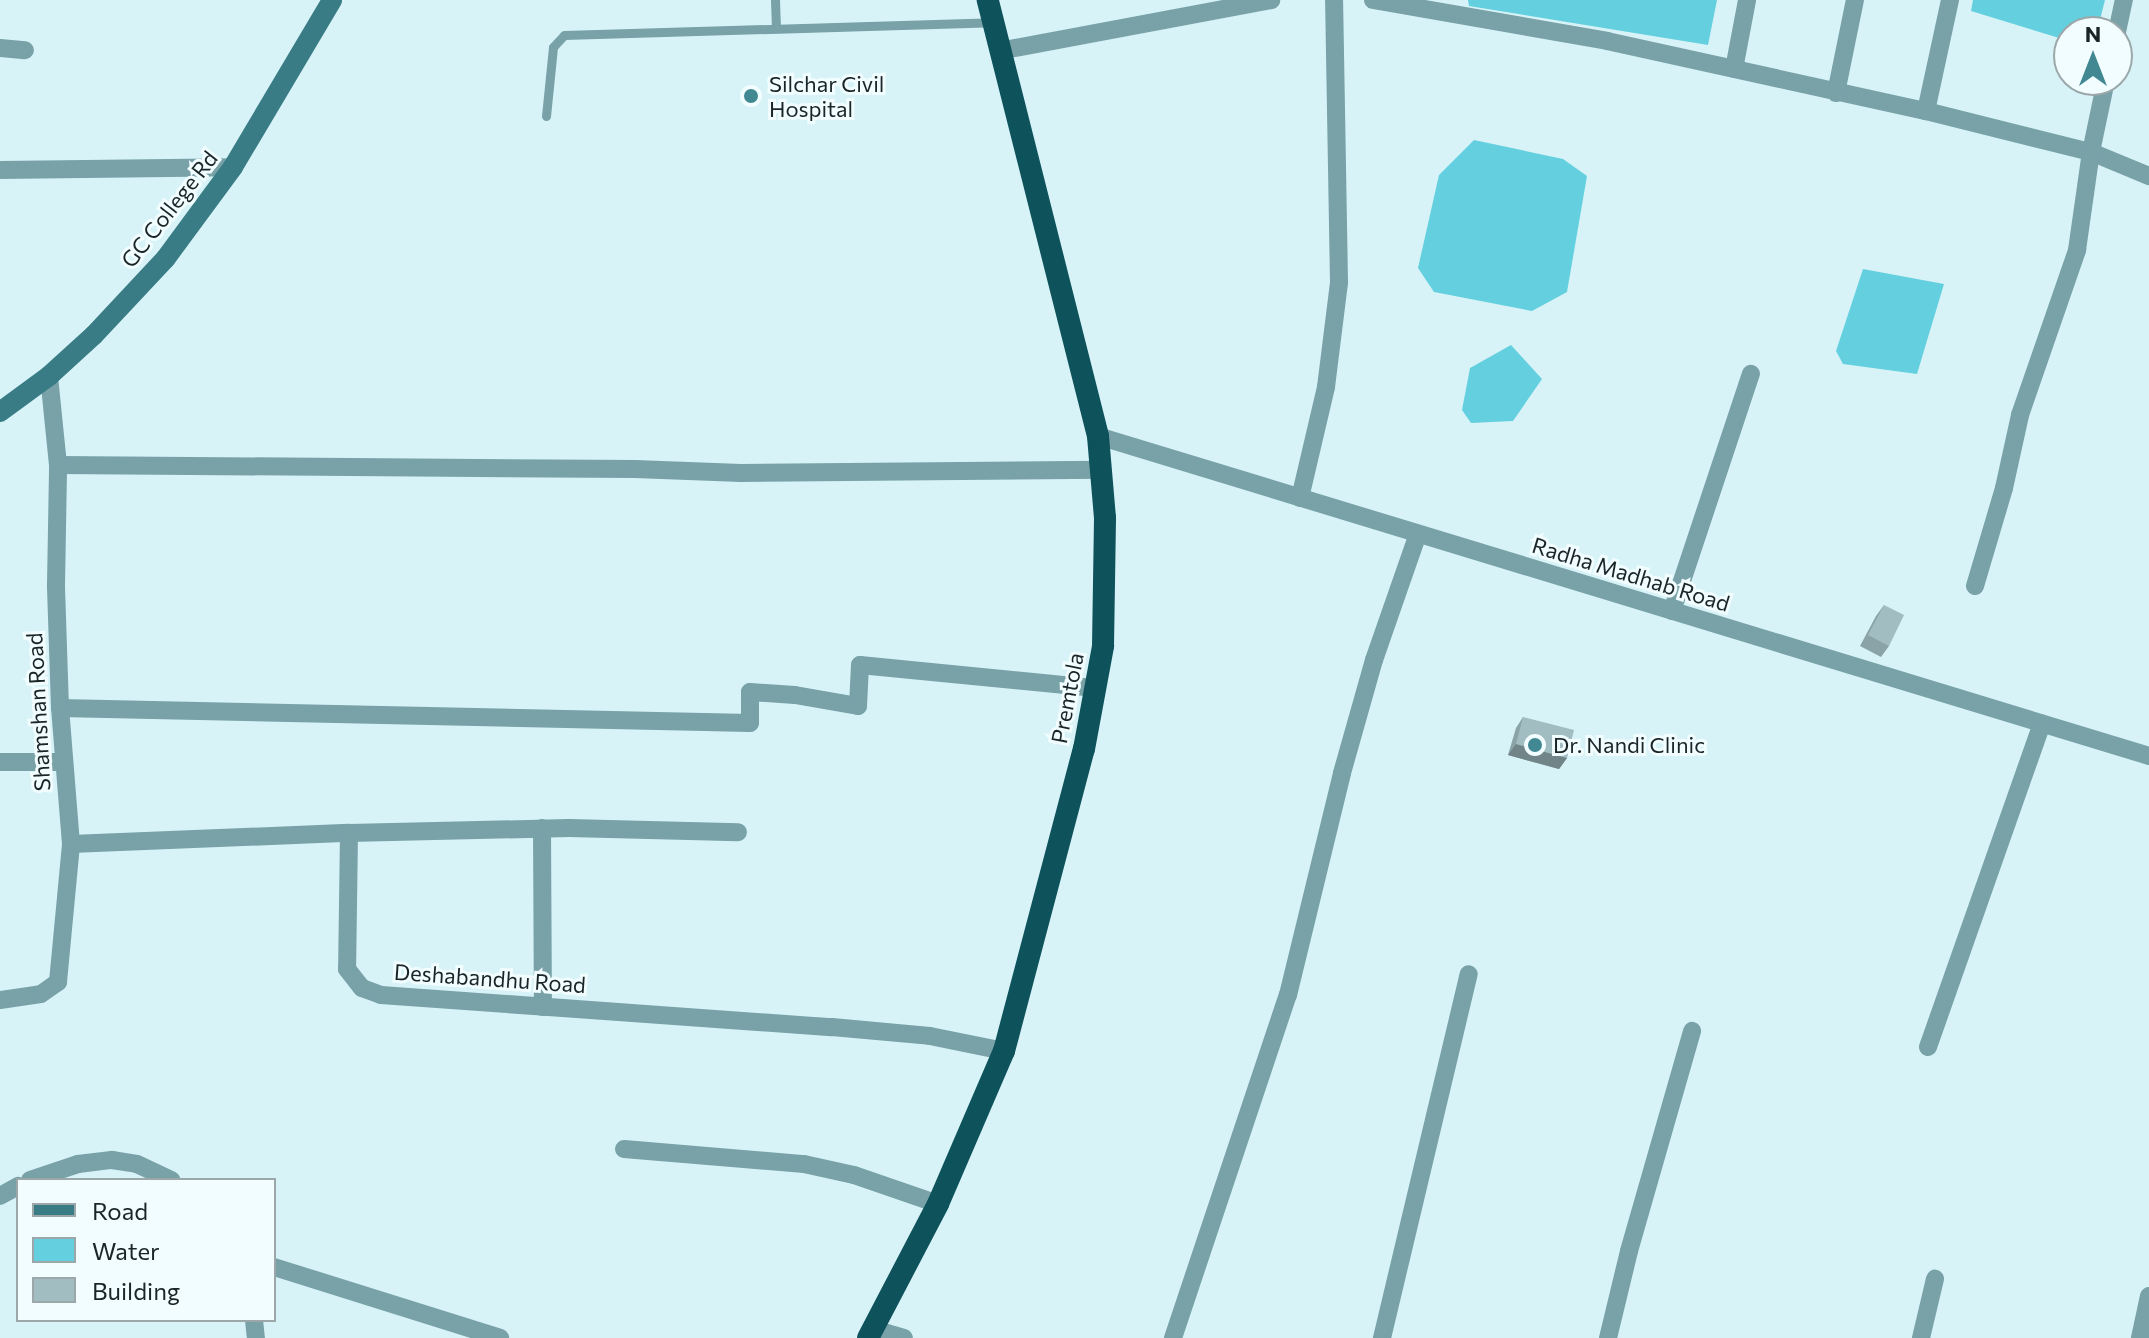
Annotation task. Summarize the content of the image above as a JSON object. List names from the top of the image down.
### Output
{
  "streets": {
    "highway": ["Premtola"],
    "main road": ["GC College Rd"],
    "street": ["Radha Madhab Road", "Shamshan Road", "Deshabandhu Road"]
  },
  "crossings": [
    ["GC College Rd", "Shamshan Road"],
    ["Radha Madhab Road", "Premtola"],
    ["Premtola", "Deshabandhu Road"]
  ],
  "places": ["Silchar Civil Hospital", "Dr. Nandi Clinic"],
  "legend": ["Road", "Water", "Building"],
  "north": "top"
}
